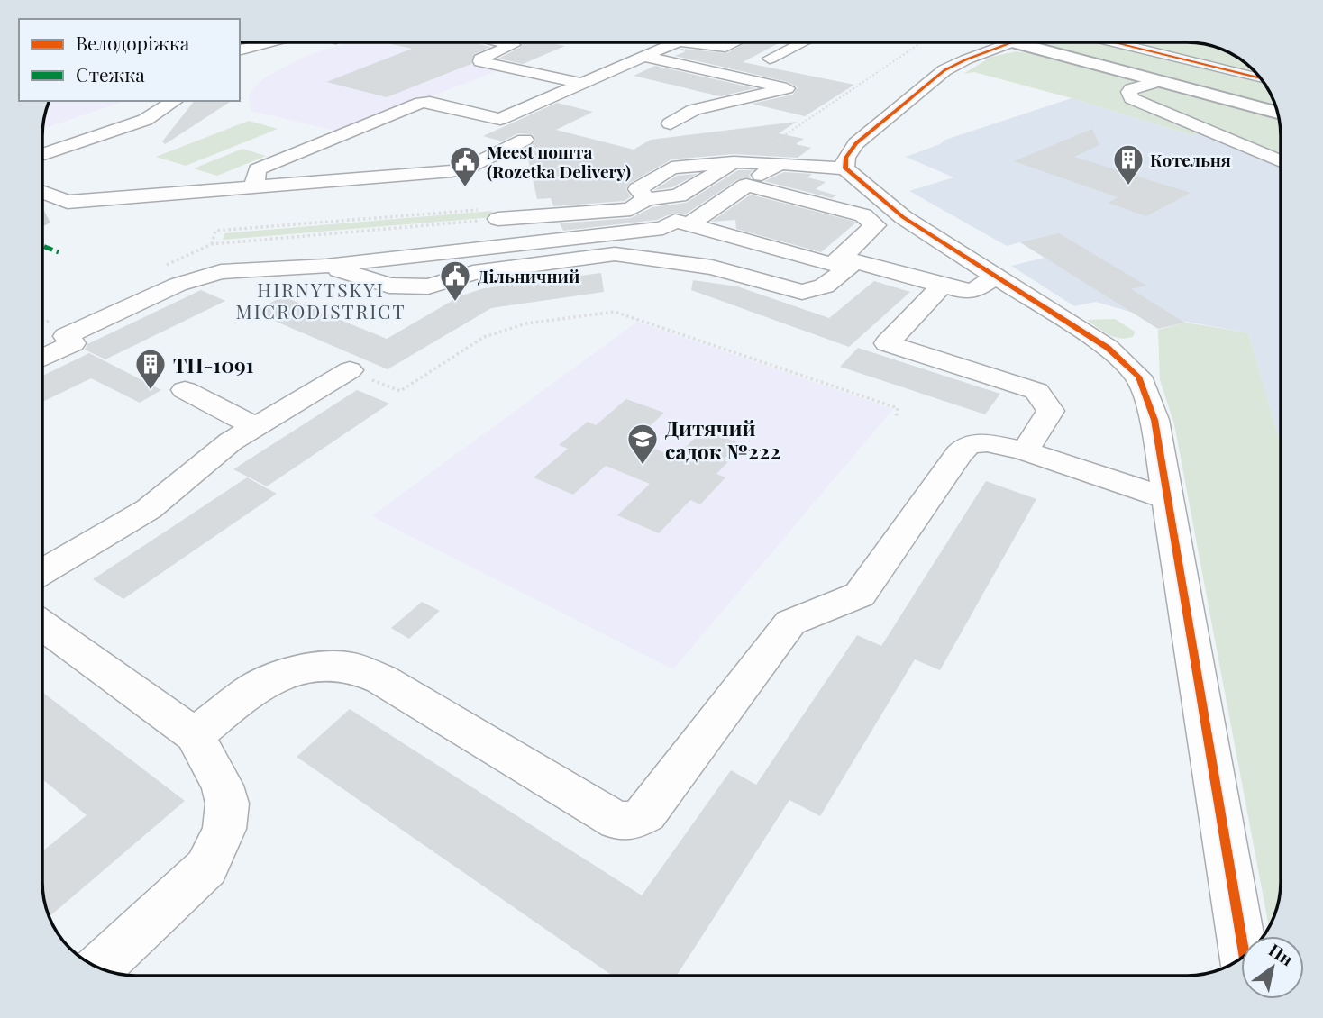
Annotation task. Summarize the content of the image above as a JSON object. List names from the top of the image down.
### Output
{
  "districts": ["HIRNYTSKYI MICRODISTRICT"],
  "places": {
    "building": ["Котельня", "ТП-1091"],
    "public building": ["Meest пошта (Rozetka Delivery)", "Дільничний"],
    "school or university": ["Дитячий садок №222"]
  },
  "legend": ["Велодоріжка", "Стежка"],
  "north": "top right"
}
